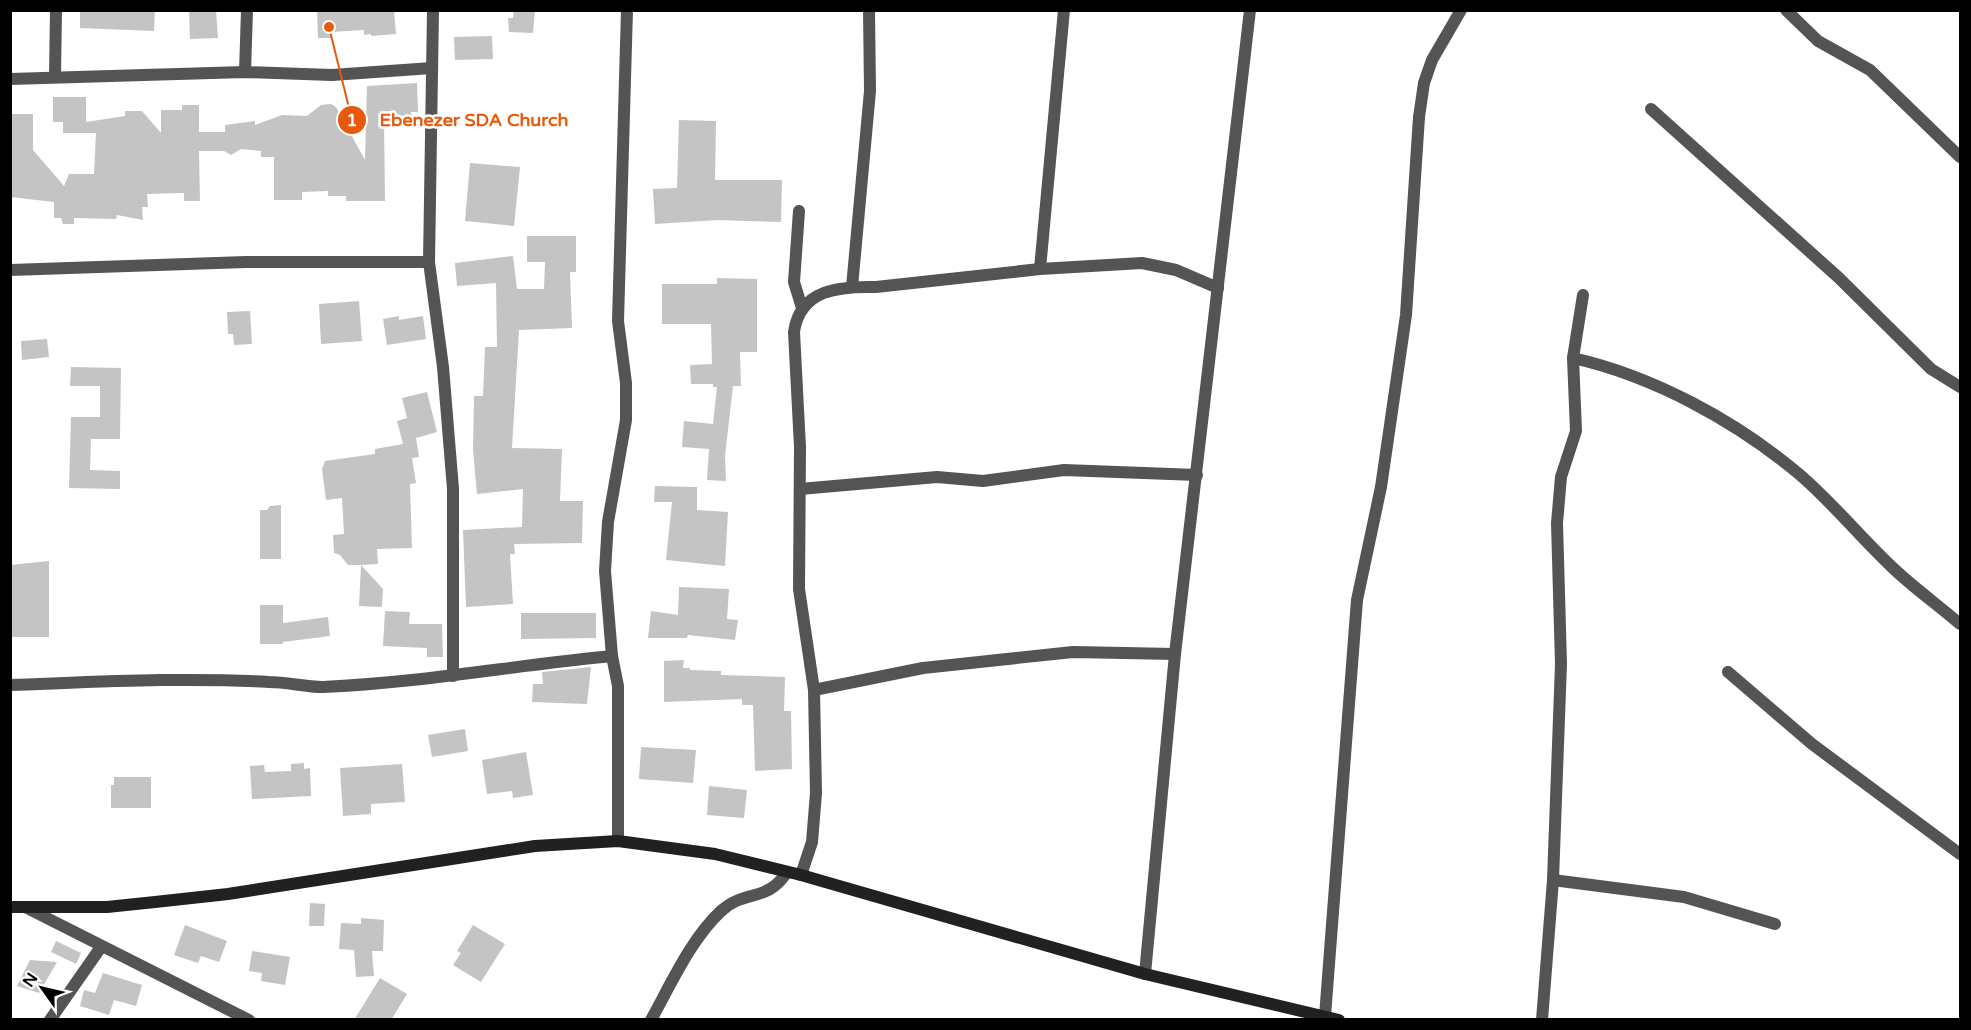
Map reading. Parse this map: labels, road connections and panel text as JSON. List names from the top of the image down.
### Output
{
  "places": ["Ebenezer SDA Church"],
  "north": "top left"
}
